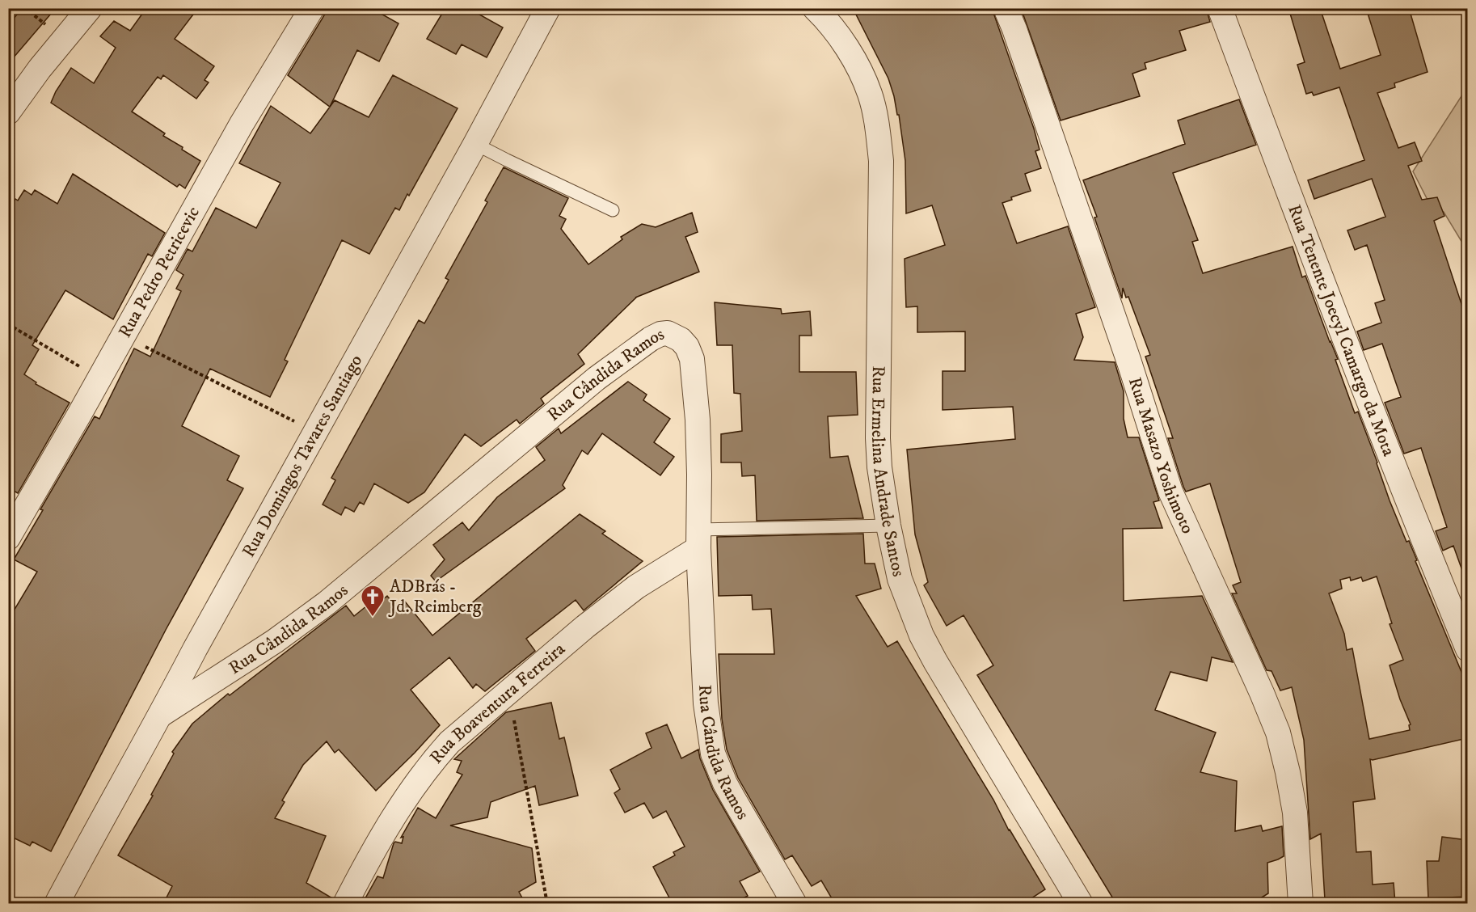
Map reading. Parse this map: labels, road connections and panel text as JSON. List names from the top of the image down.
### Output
{
  "streets": {
    "street": [
      "Rua Pedro Petricevic",
      "Rua Tenente Joecyl Camargo da Mota",
      "Rua Cândida Ramos",
      "Rua Masazo Yoshimoto",
      "Rua Domingos Tavares Santiago",
      "Rua Ermelina Andrade Santos",
      "Rua Boaventura Ferreira"
    ]
  },
  "crossings": [
    ["Rua Cândida Ramos", "Rua Domingos Tavares Santiago"],
    ["Rua Cândida Ramos", "Rua Boaventura Ferreira"]
  ],
  "places": {
    "church": ["ADBrás - Jd. Reimberg"]
  }
}
